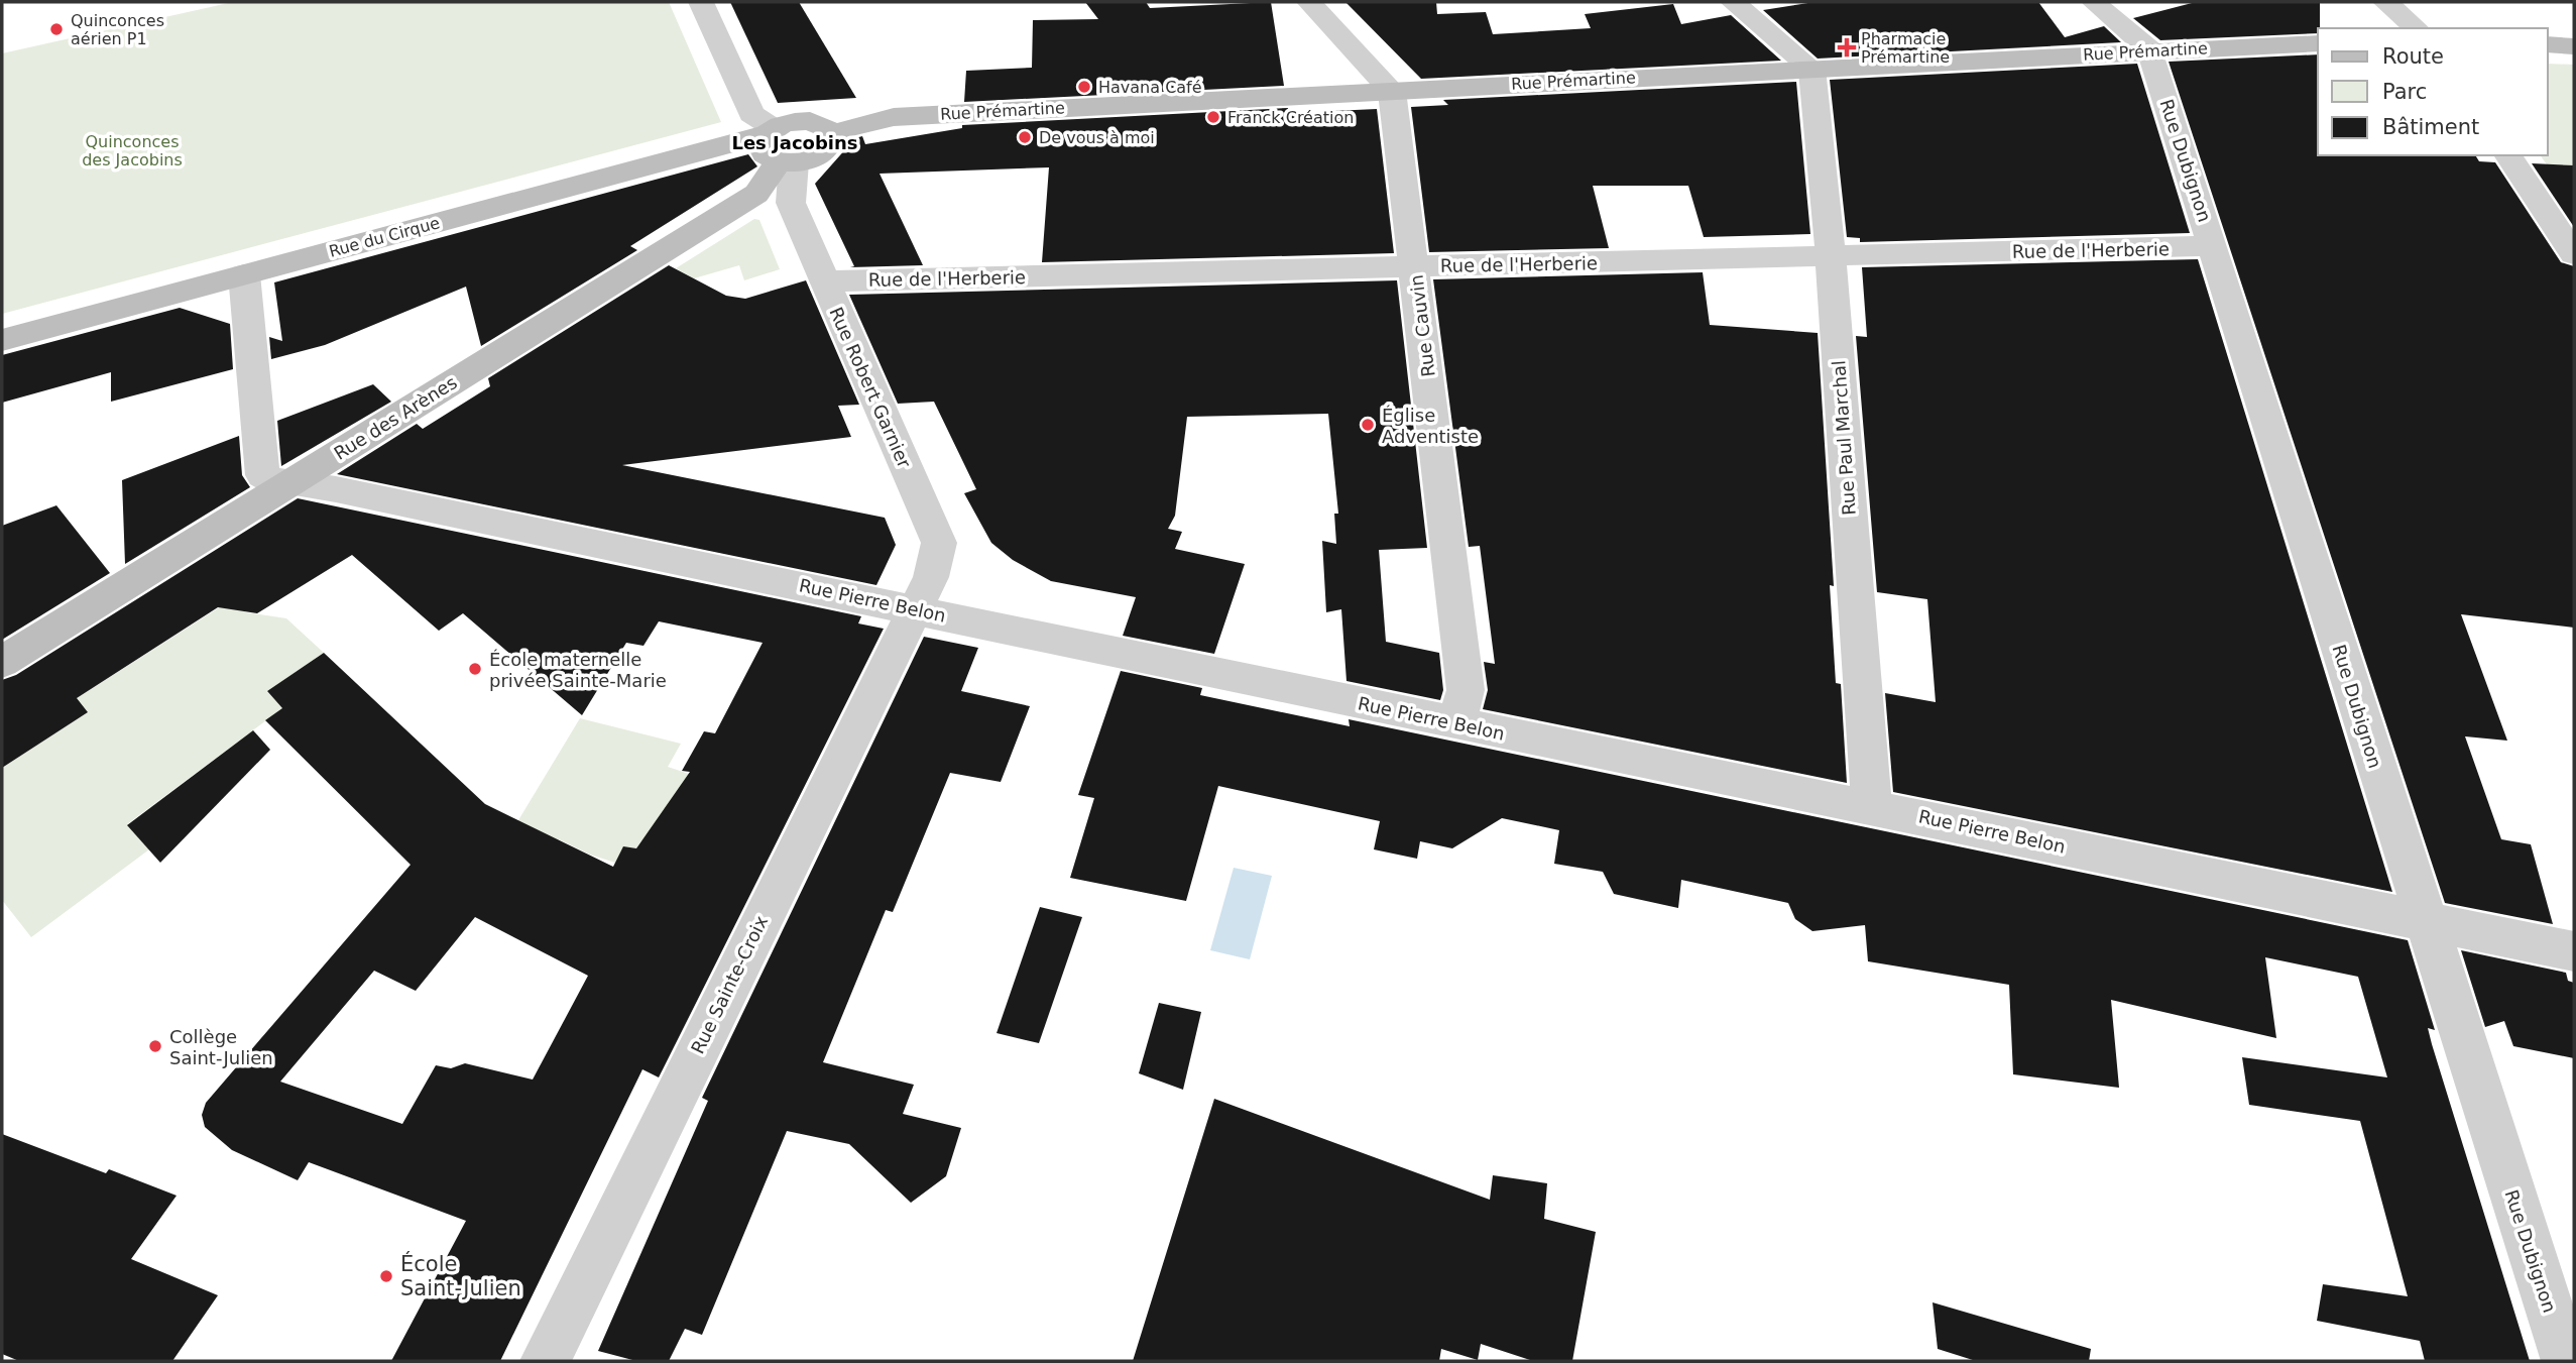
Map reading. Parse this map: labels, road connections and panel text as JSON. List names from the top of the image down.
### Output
{
  "streets": {
    "street": [
      "Rue Prémartine",
      "Rue Dubignon",
      "Rue du Cirque",
      "Rue de l'Herberie",
      "Rue Cauvin",
      "Rue Robert Garnier",
      "Rue des Arènes",
      "Rue Paul Marchal",
      "Rue Pierre Belon",
      "Rue Sainte-Croix"
    ]
  },
  "crossings": [
    ["Rue Prémartine", "Rue Dubignon"],
    ["Rue Prémartine", "Rue Cauvin"],
    ["Rue Prémartine", "Rue Paul Marchal"],
    ["Rue Dubignon", "Rue de l'Herberie"],
    ["Rue Dubignon", "Rue Pierre Belon"],
    ["Rue du Cirque", "Rue Robert Garnier"],
    ["Rue du Cirque", "Rue des Arènes"],
    ["Rue de l'Herberie", "Rue Cauvin"],
    ["Rue de l'Herberie", "Rue Robert Garnier"],
    ["Rue de l'Herberie", "Rue Paul Marchal"],
    ["Rue Cauvin", "Rue Pierre Belon"],
    ["Rue Robert Garnier", "Rue des Arènes"],
    ["Rue Robert Garnier", "Rue Pierre Belon"],
    ["Rue Robert Garnier", "Rue Sainte-Croix"],
    ["Rue des Arènes", "Rue Pierre Belon"],
    ["Rue Paul Marchal", "Rue Pierre Belon"],
    ["Rue Pierre Belon", "Rue Sainte-Croix"]
  ],
  "districts": ["Les Jacobins"],
  "parks": ["Quinconces des Jacobins"],
  "places": {
    "other": [
      "Quinconces aérien P1",
      "Havana Café",
      "Franck Création",
      "De vous à moi",
      "Église Adventiste",
      "École maternelle privée Sainte-Marie",
      "Collège Saint-Julien",
      "École Saint-Julien"
    ],
    "health": ["Pharmacie Prémartine"]
  },
  "legend": ["Route", "Parc", "Bâtiment"]
}
